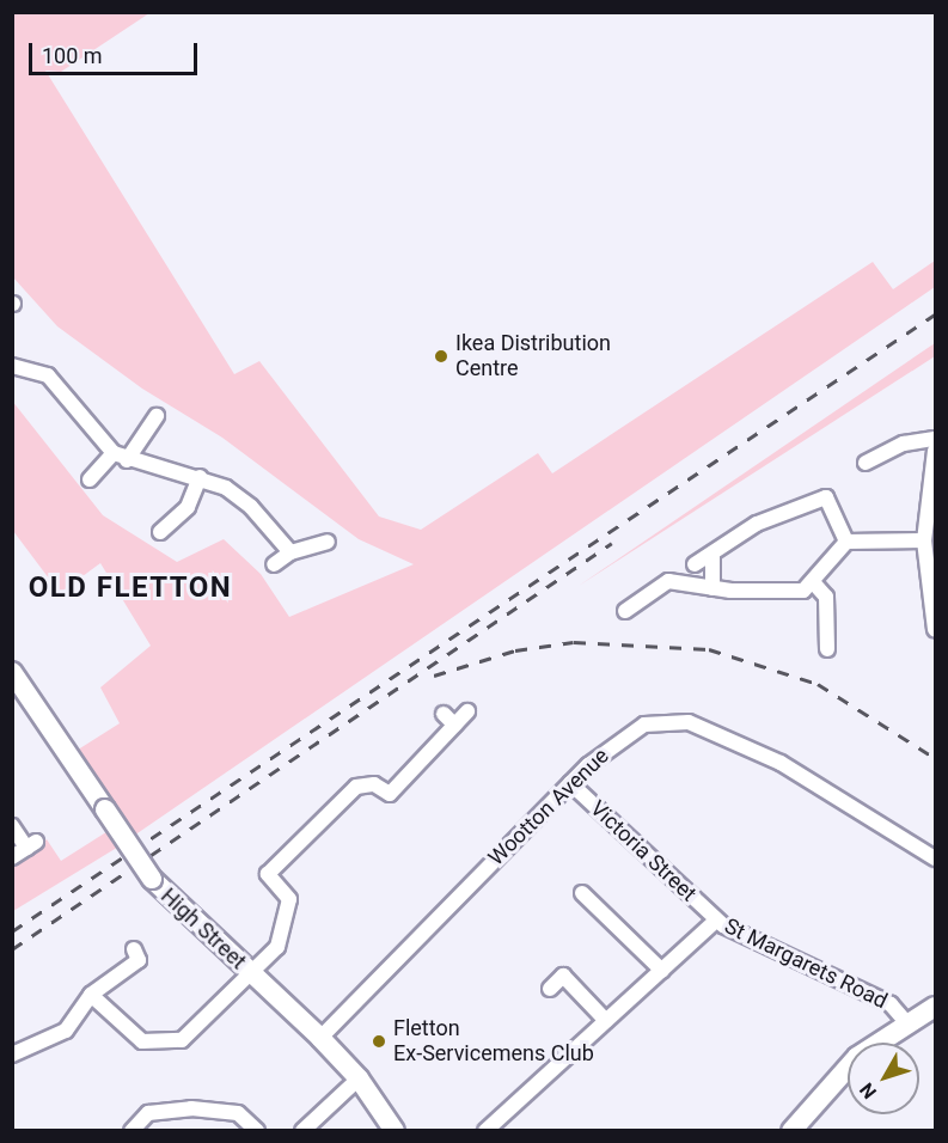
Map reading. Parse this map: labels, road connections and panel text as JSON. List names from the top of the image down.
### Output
{
  "streets": {
    "main road": ["High Street"],
    "street": ["Wootton Avenue", "Victoria Street", "St Margarets Road"]
  },
  "crossings": [
    ["Wootton Avenue", "Victoria Street"],
    ["Wootton Avenue", "High Street"],
    ["Victoria Street", "St Margarets Road"]
  ],
  "districts": ["OLD FLETTON"],
  "places": ["Ikea Distribution Centre", "Fletton Ex-Servicemens Club"],
  "scale_bar": "100 m",
  "north": "bottom left"
}
